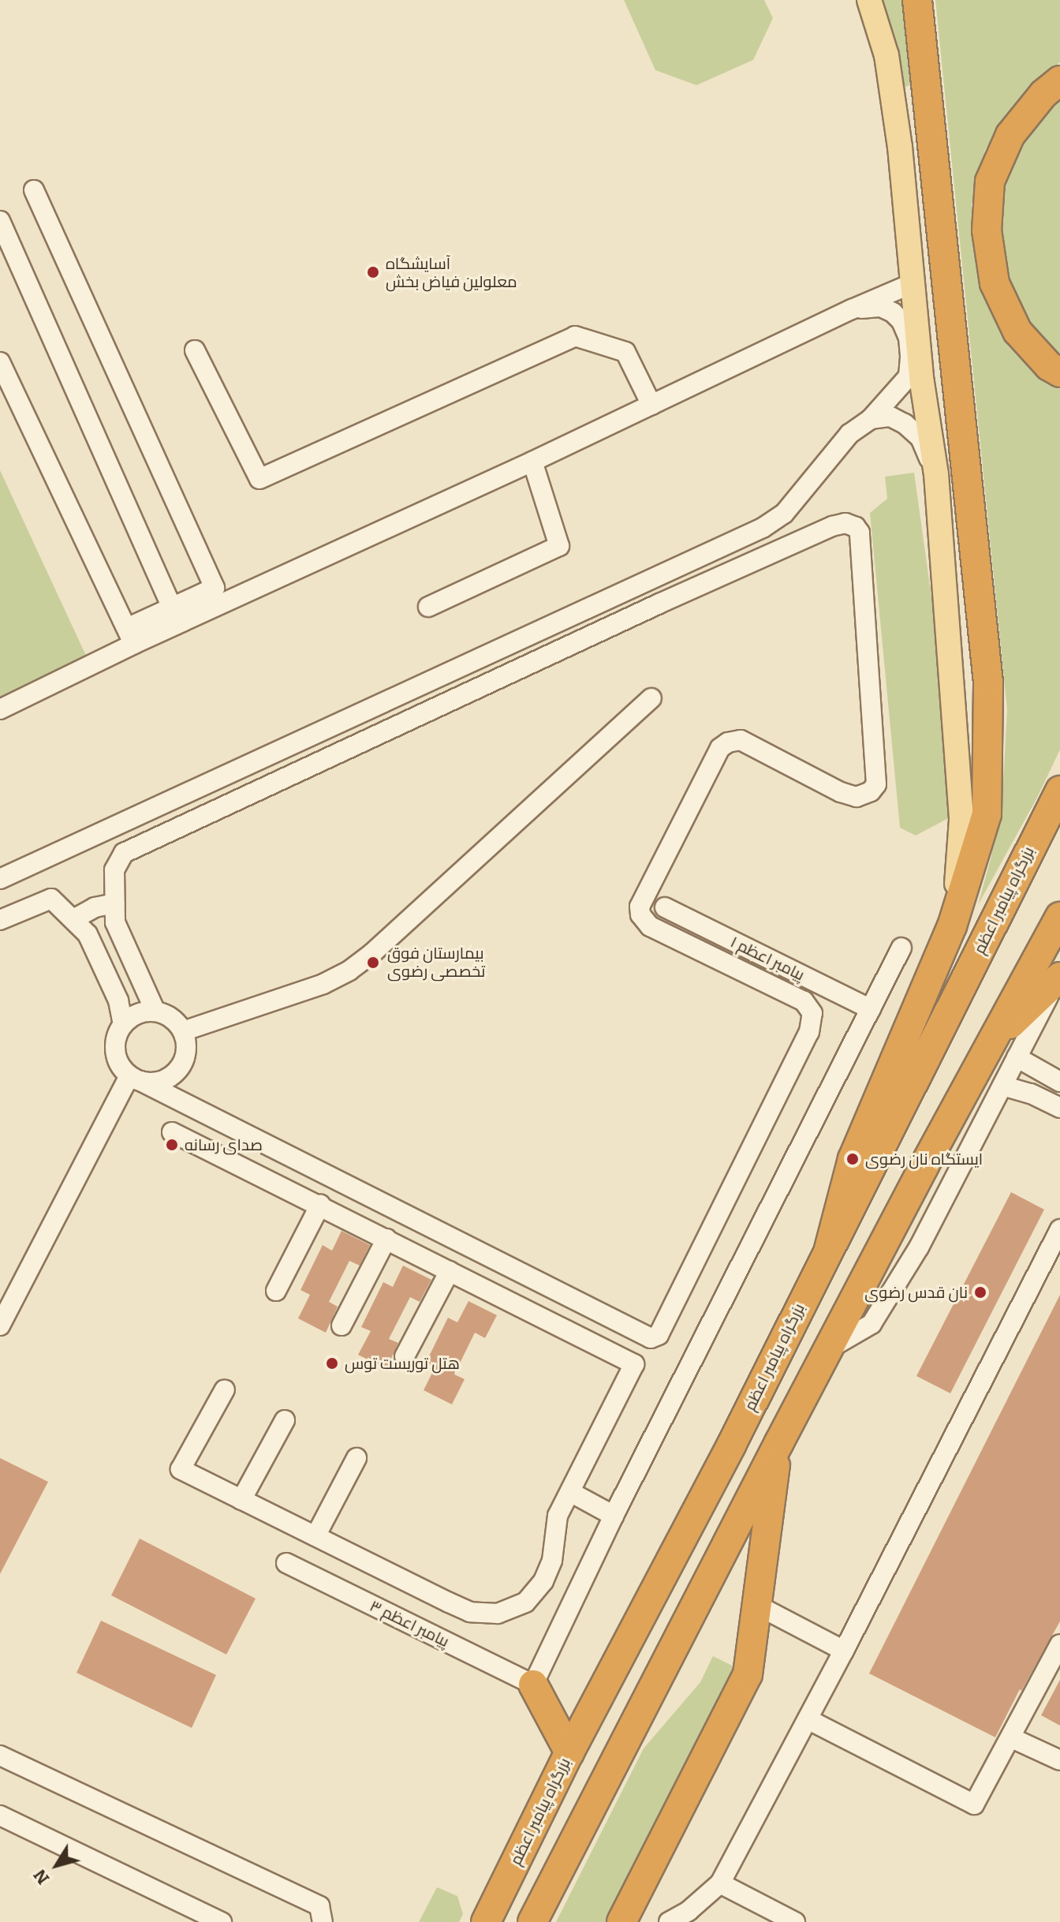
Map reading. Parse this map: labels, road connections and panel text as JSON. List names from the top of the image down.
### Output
{
  "streets": {
    "highway": ["بزرگراه پیامبر اعظم"],
    "street": ["پیامبر اعظم ۱", "پیامبر اعظم ۳"]
  },
  "places": [
    "آسایشگاه معلولین فیاض بخش",
    "بیمارستان فوق تخصصی رضوی",
    "صدای رسانه",
    "ایستگاه نان رضوی",
    "نان قدس رضوی",
    "هتل توریست توس"
  ],
  "north": "bottom left"
}
